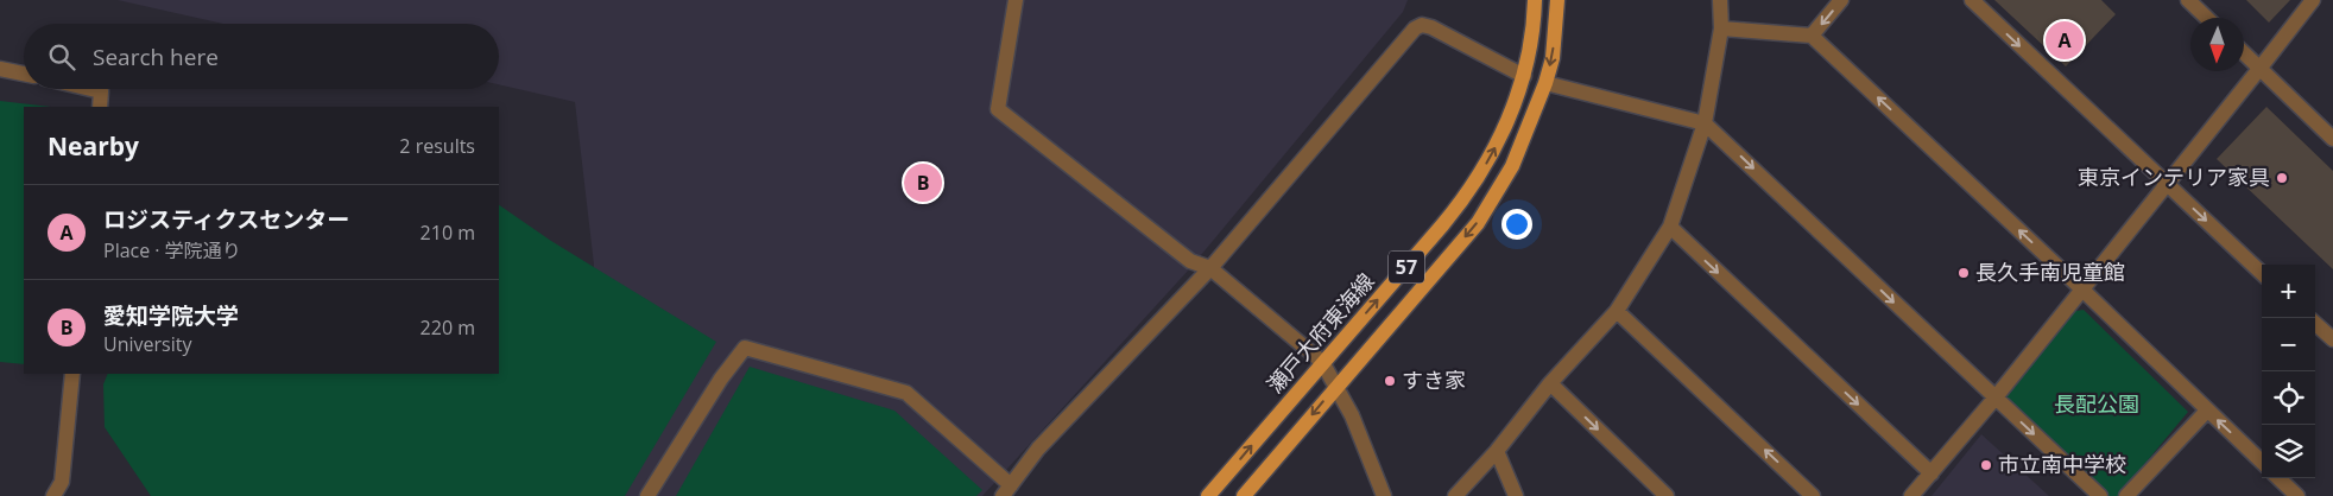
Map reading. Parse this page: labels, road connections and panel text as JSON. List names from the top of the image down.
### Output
{
  "streets": {
    "main road": ["57", "瀬戸大府東海線"]
  },
  "parks": ["長配公園"],
  "places": [
    "東京インテリア家具",
    "長久手南児童館",
    "すき家",
    "市立南中学校"
  ],
  "north": "bottom",
  "page": {
    "pins": ["A", "B"],
    "search": "Search here",
    "heading": ["Nearby", "2 results"],
    "list": [
      {
        "mark": "A",
        "name": "ロジスティクスセンター",
        "note": "Place · 学院通り",
        "value": "210 m"
      },
      {
        "mark": "B",
        "name": "愛知学院大学",
        "note": "University",
        "value": "220 m"
      }
    ],
    "map_buttons": ["+", "−"]
  }
}
